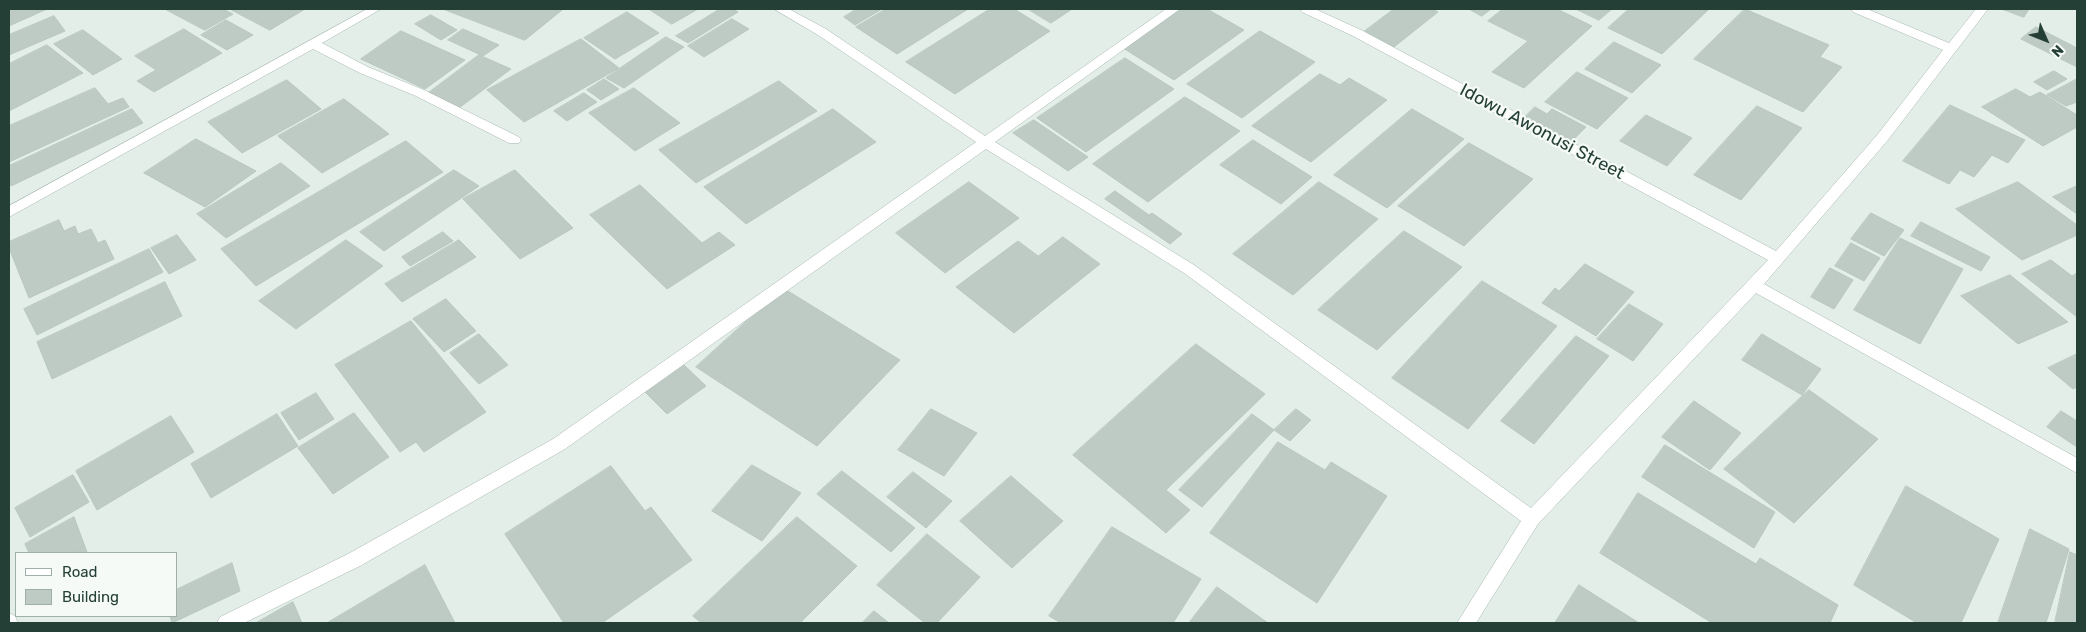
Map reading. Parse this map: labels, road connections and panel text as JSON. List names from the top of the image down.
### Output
{
  "streets": {
    "street": ["Idowu Awonusi Street"]
  },
  "legend": ["Road", "Building"],
  "north": "bottom right"
}
